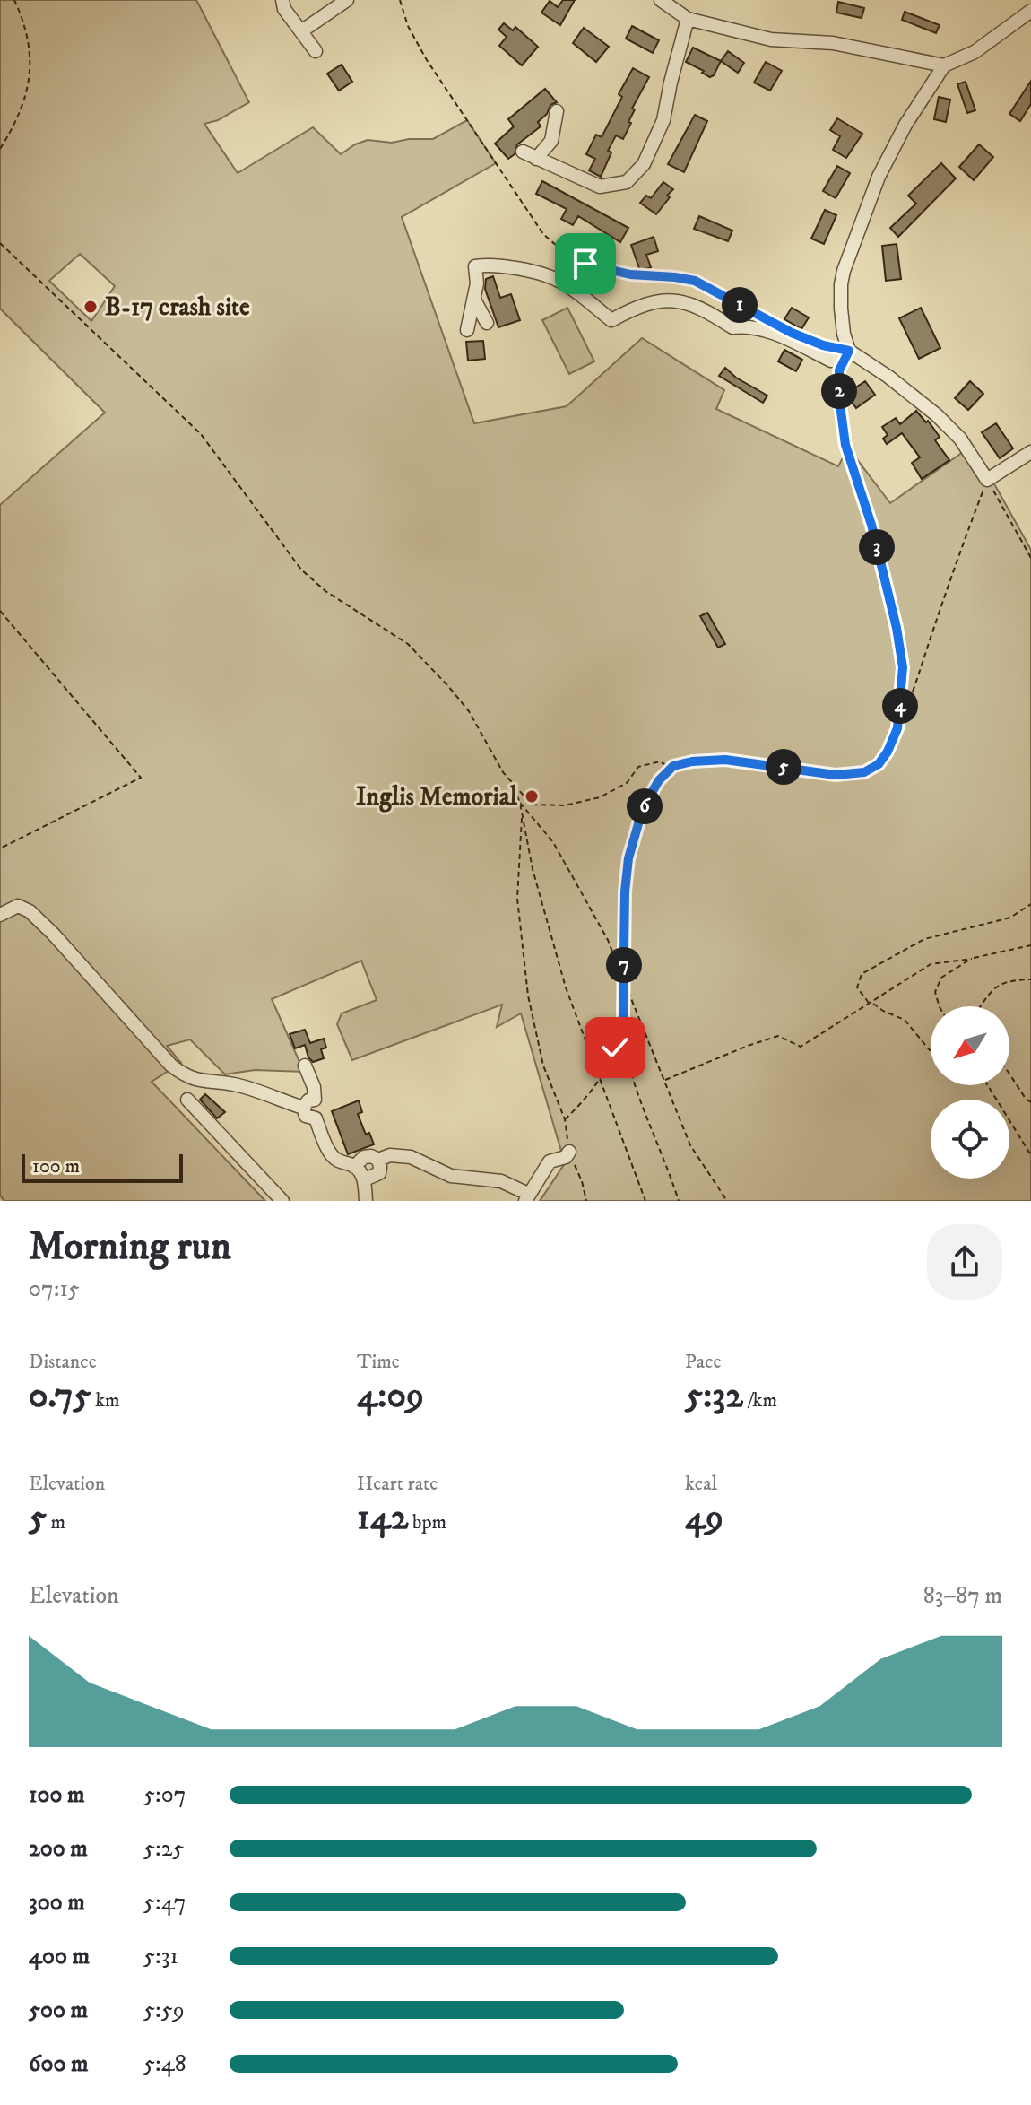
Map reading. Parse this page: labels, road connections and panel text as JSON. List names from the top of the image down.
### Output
{
  "places": ["B-17 crash site", "Inglis Memorial"],
  "scale_bar": "100 m",
  "north": "bottom left",
  "page": {
    "pins": [
      "1",
      "2",
      "3",
      "4",
      "5",
      "6",
      "7"
    ],
    "scale": "100 m",
    "heading": ["Morning run", "07:15"],
    "stats": [
      ["Distance", "0.75 km"],
      ["Time", "4:09"],
      ["Pace", "5:32 /km"],
      ["Elevation", "5 m"],
      ["Heart rate", "142 bpm"],
      ["kcal", "49"]
    ],
    "chart": ["Elevation", "83–87 m"],
    "list": [
      {
        "name": "100 m",
        "note": "5:07"
      },
      {
        "name": "200 m",
        "note": "5:25"
      },
      {
        "name": "300 m",
        "note": "5:47"
      },
      {
        "name": "400 m",
        "note": "5:31"
      },
      {
        "name": "500 m",
        "note": "5:59"
      },
      {
        "name": "600 m",
        "note": "5:48"
      }
    ]
  }
}
